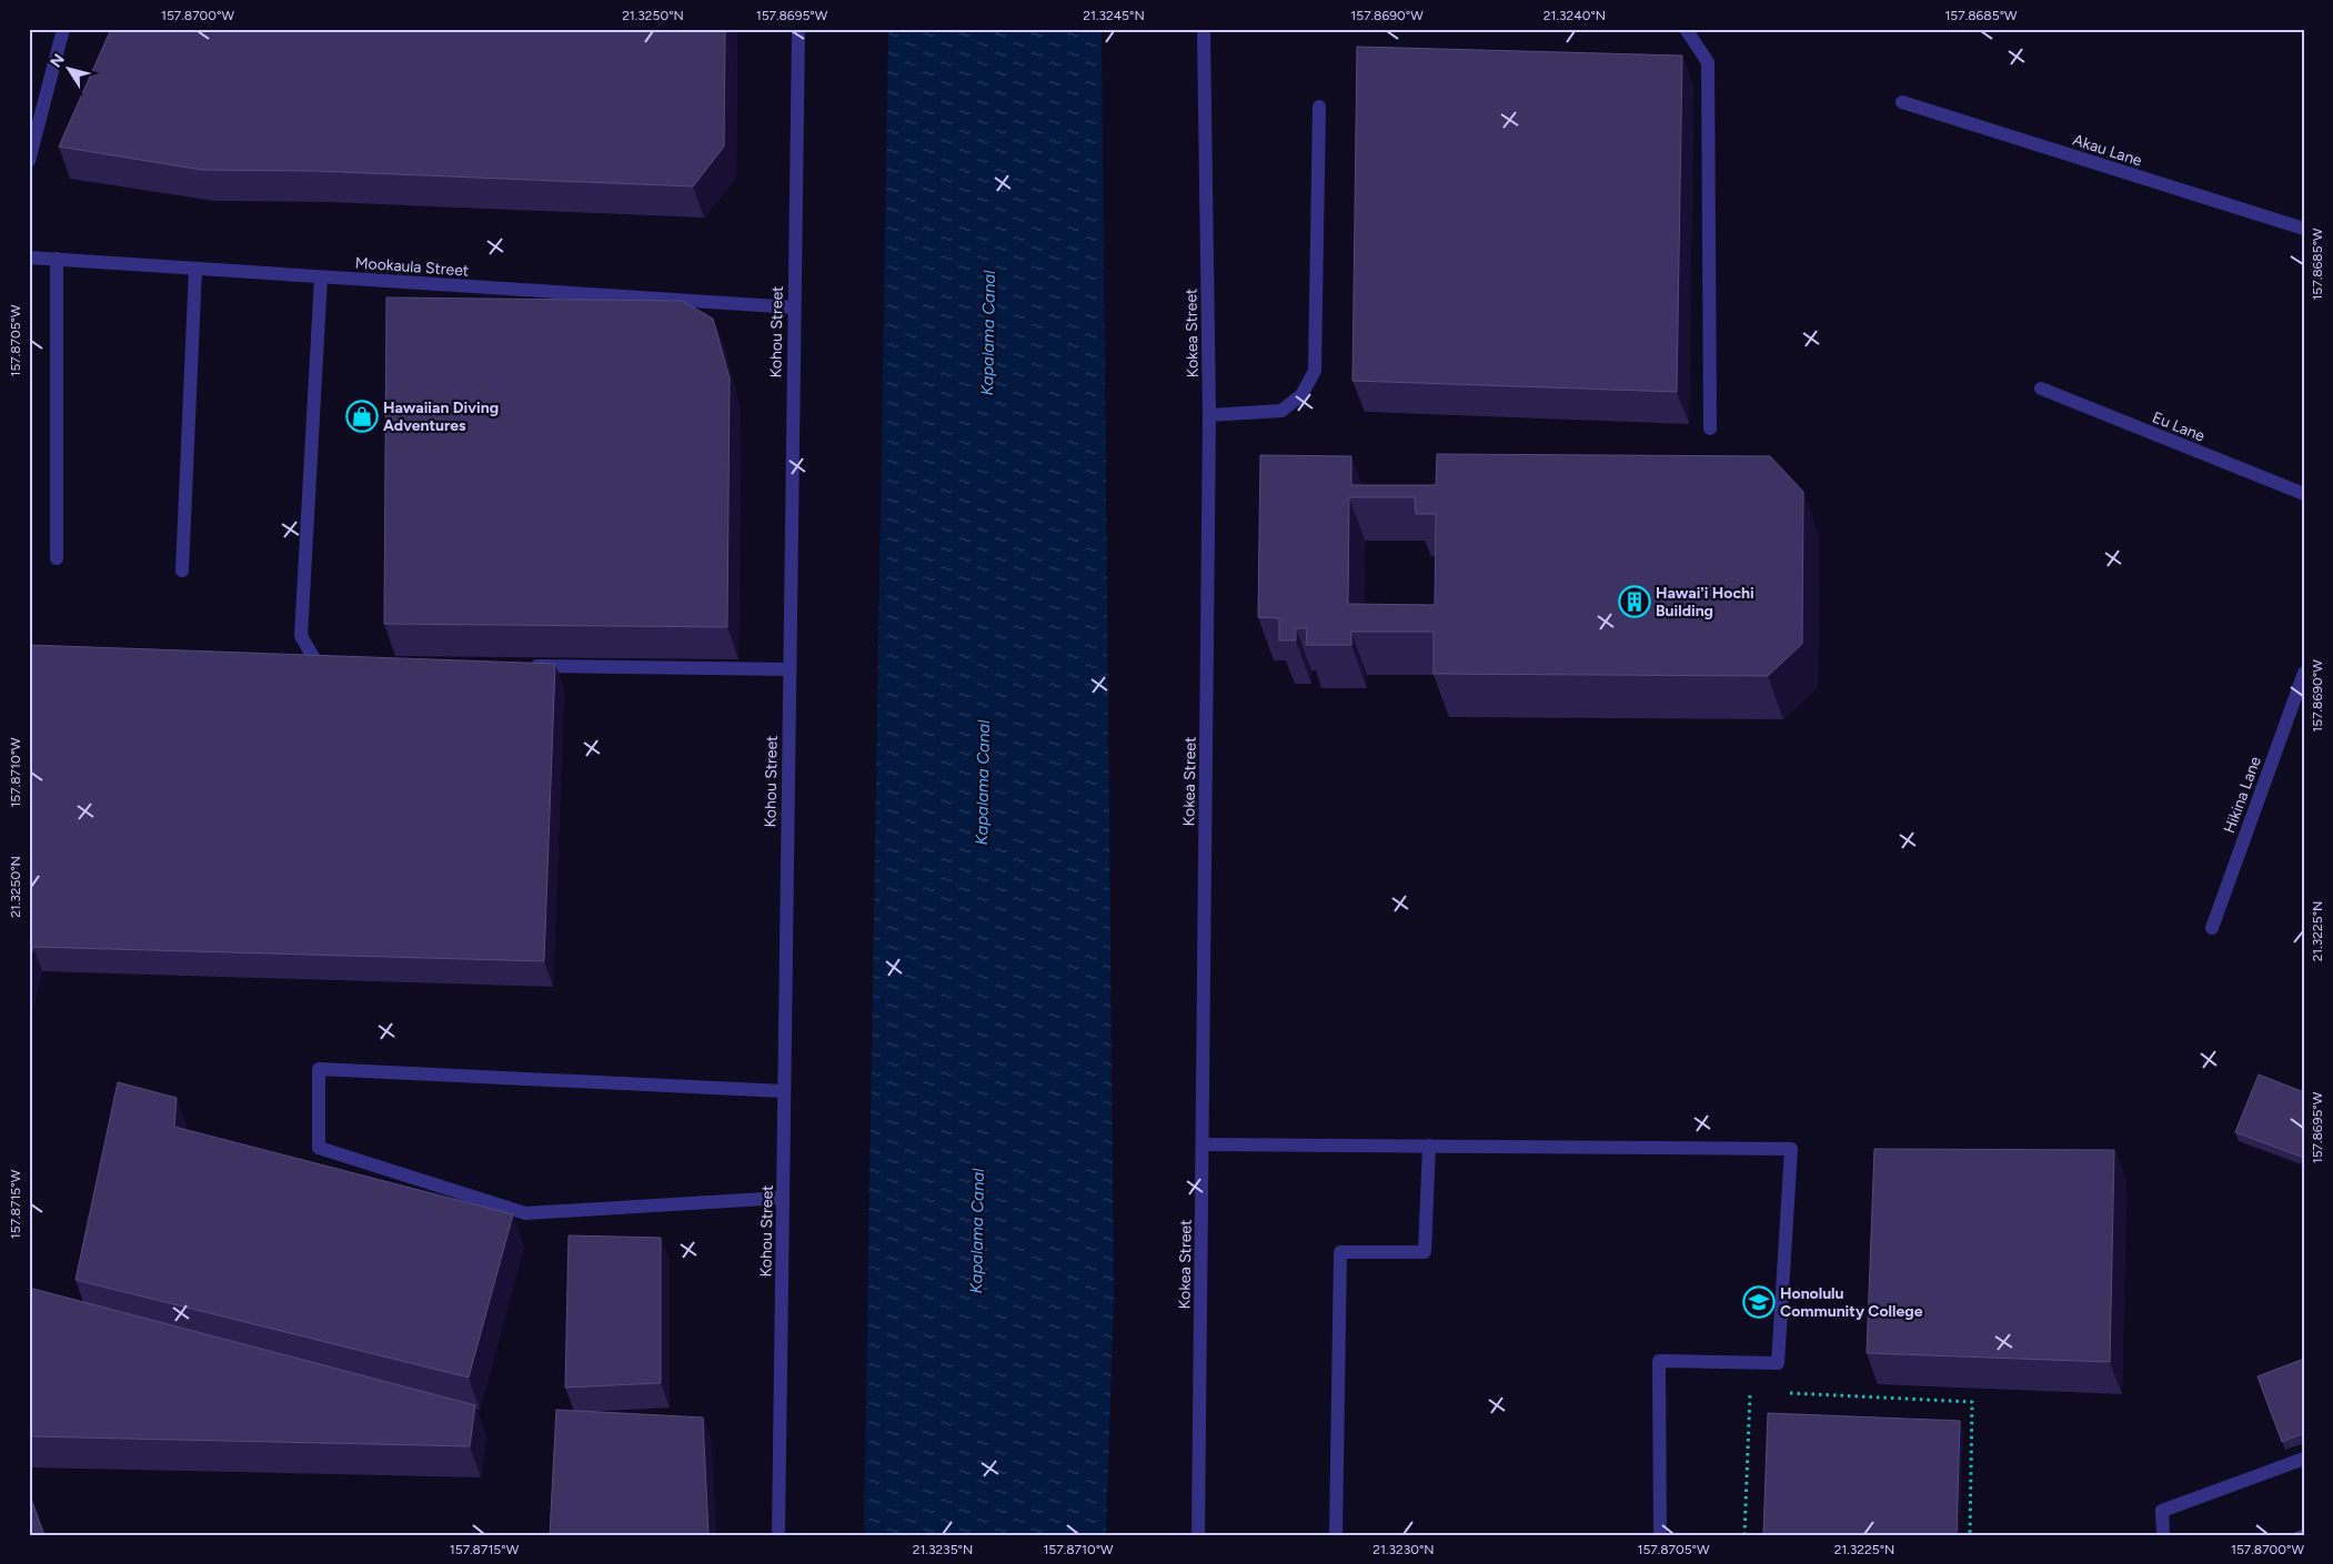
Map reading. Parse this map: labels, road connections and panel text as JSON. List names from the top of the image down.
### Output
{
  "streets": {
    "street": [
      "Akau Lane",
      "Mookaula Street",
      "Kohou Street",
      "Kokea Street",
      "Eu Lane",
      "Hikina Lane"
    ]
  },
  "crossings": [
    ["Mookaula Street", "Kohou Street"]
  ],
  "water": ["Kapalama Canal"],
  "places": {
    "shop": ["Hawaiian Diving Adventures"],
    "building": ["Hawai'i Hochi Building"],
    "school or university": ["Honolulu Community College"]
  },
  "north": "top left",
  "coordinates": [
    "157.8700°W",
    "21.3250°N",
    "157.8695°W",
    "21.3245°N",
    "157.8690°W",
    "21.3240°N",
    "157.8685°W",
    "157.8705°W",
    "157.8710°W",
    "21.3225°N",
    "157.8715°W",
    "21.3235°N",
    "21.3230°N"
  ]
}
